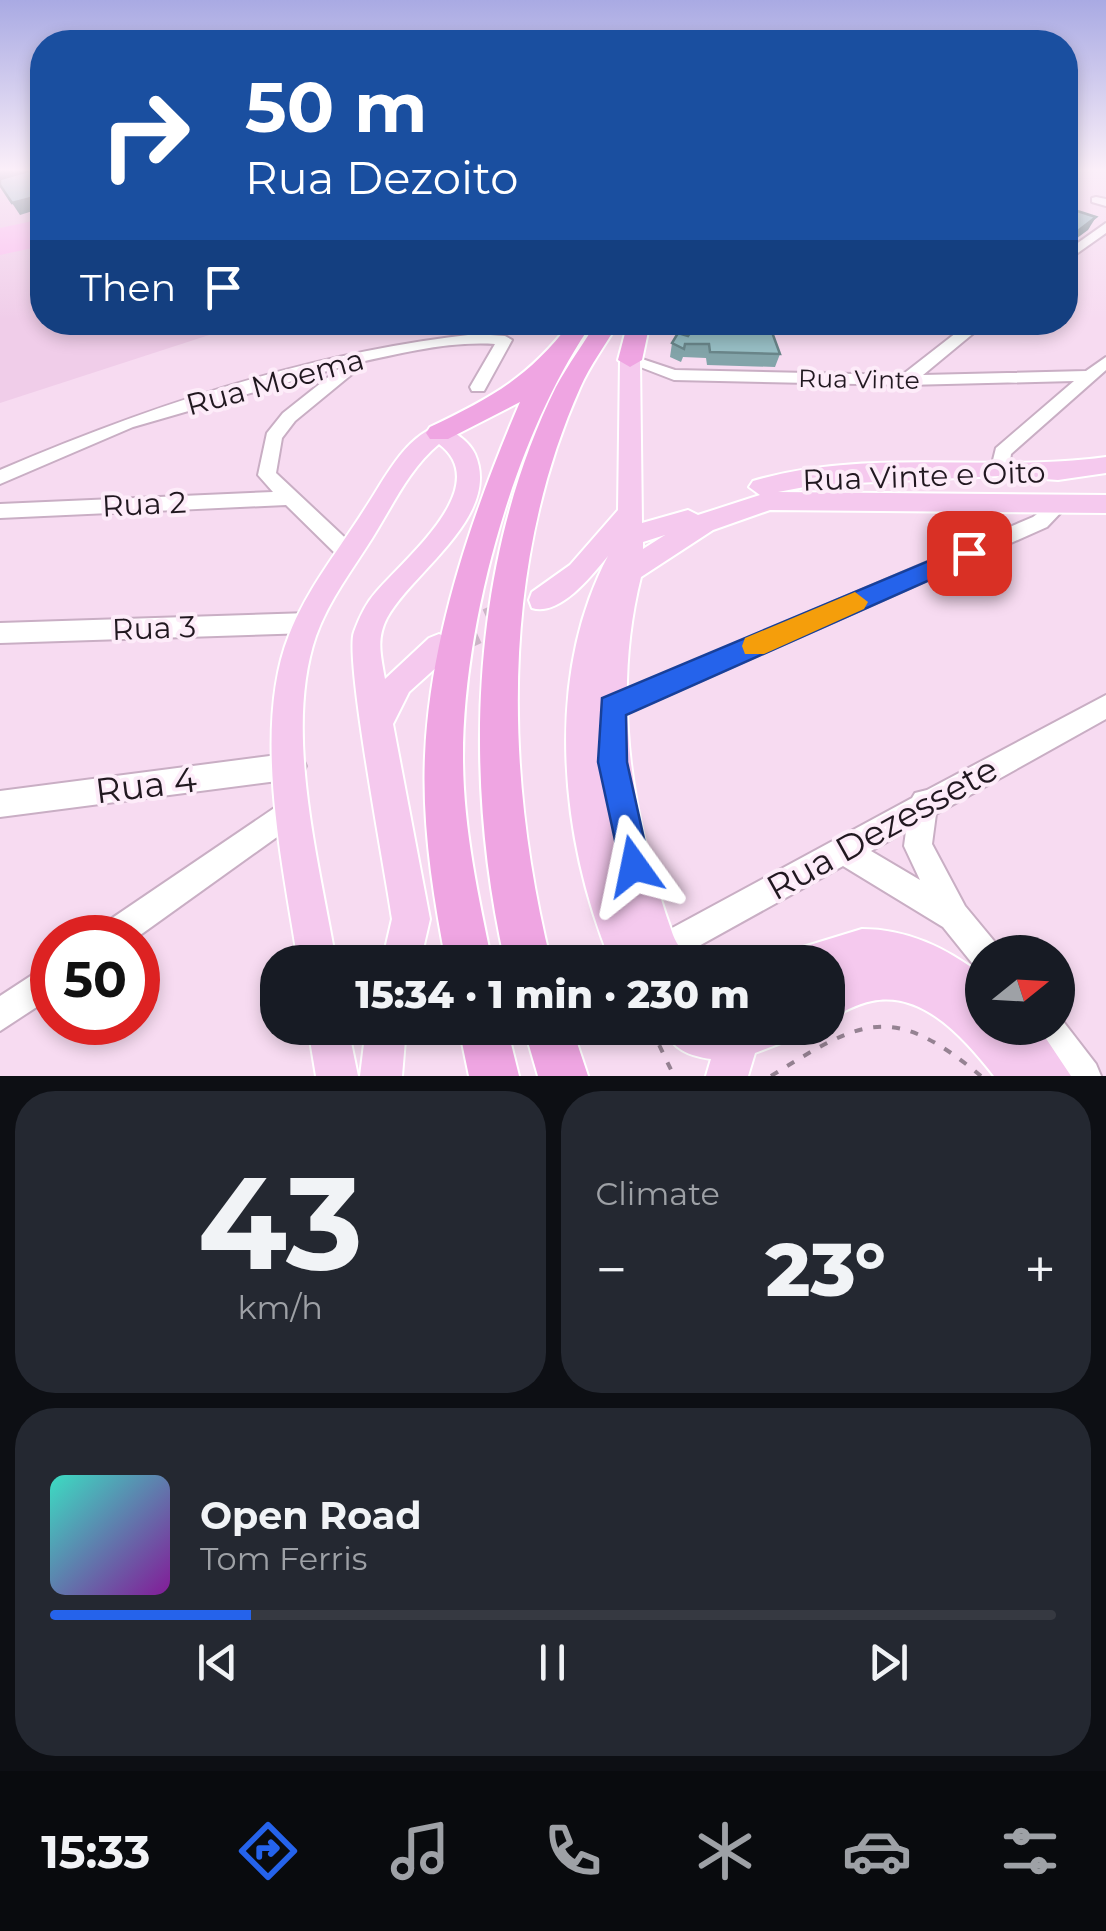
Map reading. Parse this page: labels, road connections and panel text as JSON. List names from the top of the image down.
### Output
{
  "streets": {
    "main road": ["Rua Vinte e Oito"],
    "street": [
      "Rua Vinte",
      "Rua Moema",
      "Rua 2",
      "Rua 3",
      "Rua 4",
      "Rua Dezessete"
    ]
  },
  "north": "right",
  "page": {
    "turn": ["50 m", "Rua Dezoito"],
    "then": "Then",
    "limit": "50",
    "trip": "15:34 · 1 min · 230 m",
    "tile": [
      ["43", "km/h"],
      "Climate"
    ],
    "heat": ["−", "23°", "+"],
    "song": ["Open Road", "Tom Ferris"],
    "tabs": "15:33"
  }
}
